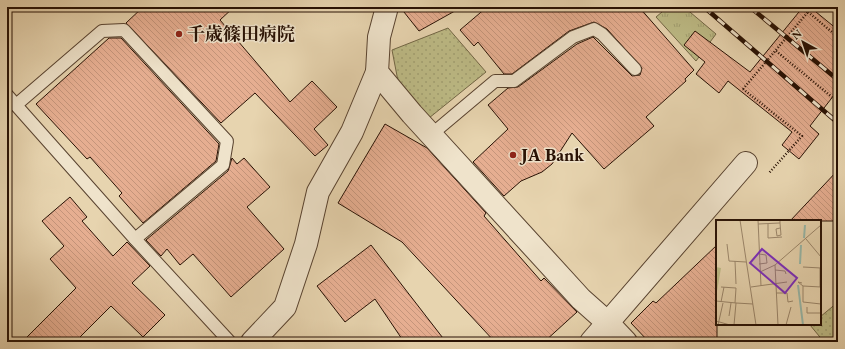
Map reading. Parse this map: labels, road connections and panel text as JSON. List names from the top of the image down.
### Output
{
  "places": ["千歳篠田病院", "JA Bank"],
  "north": "top left"
}
